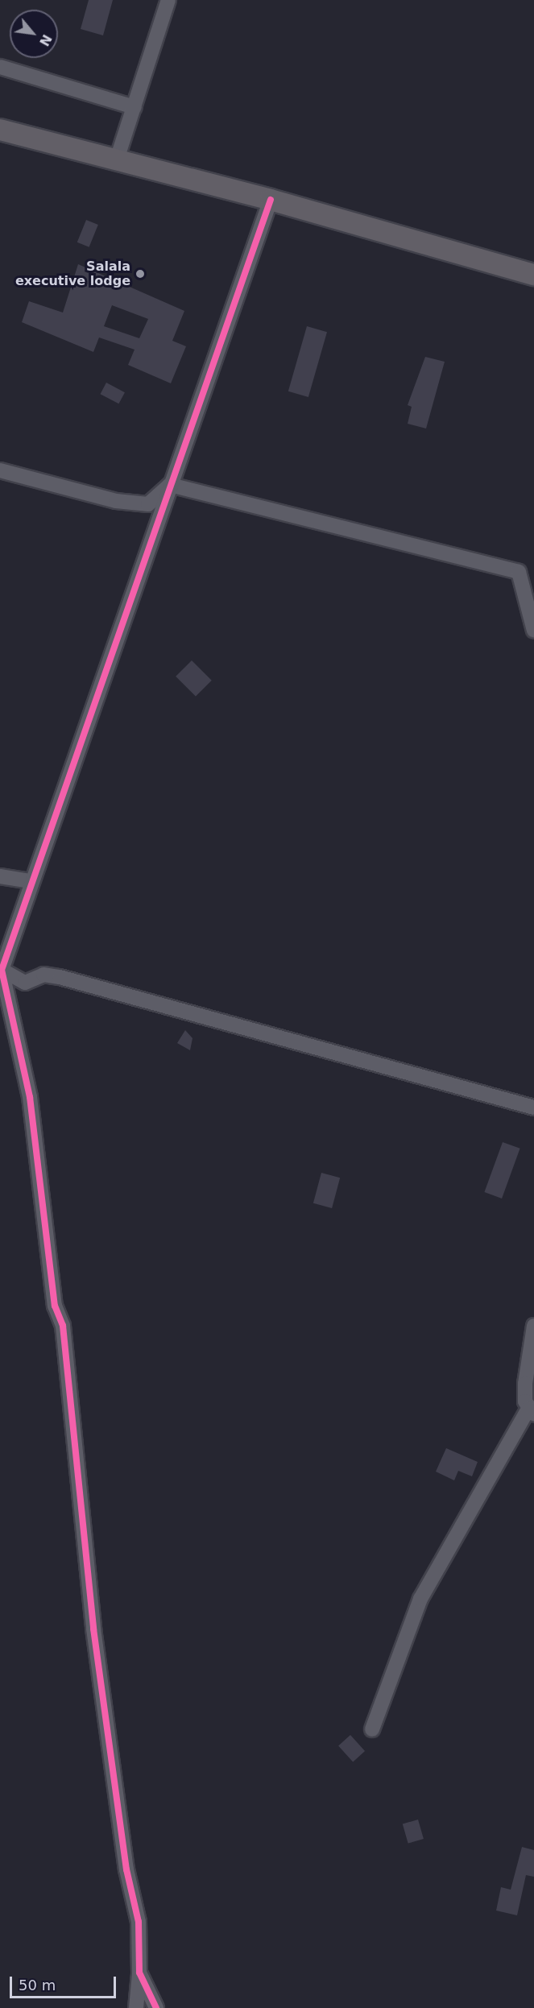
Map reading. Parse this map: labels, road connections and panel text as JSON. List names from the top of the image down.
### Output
{
  "places": ["Salala executive lodge"],
  "scale_bar": "50 m",
  "north": "bottom right"
}
